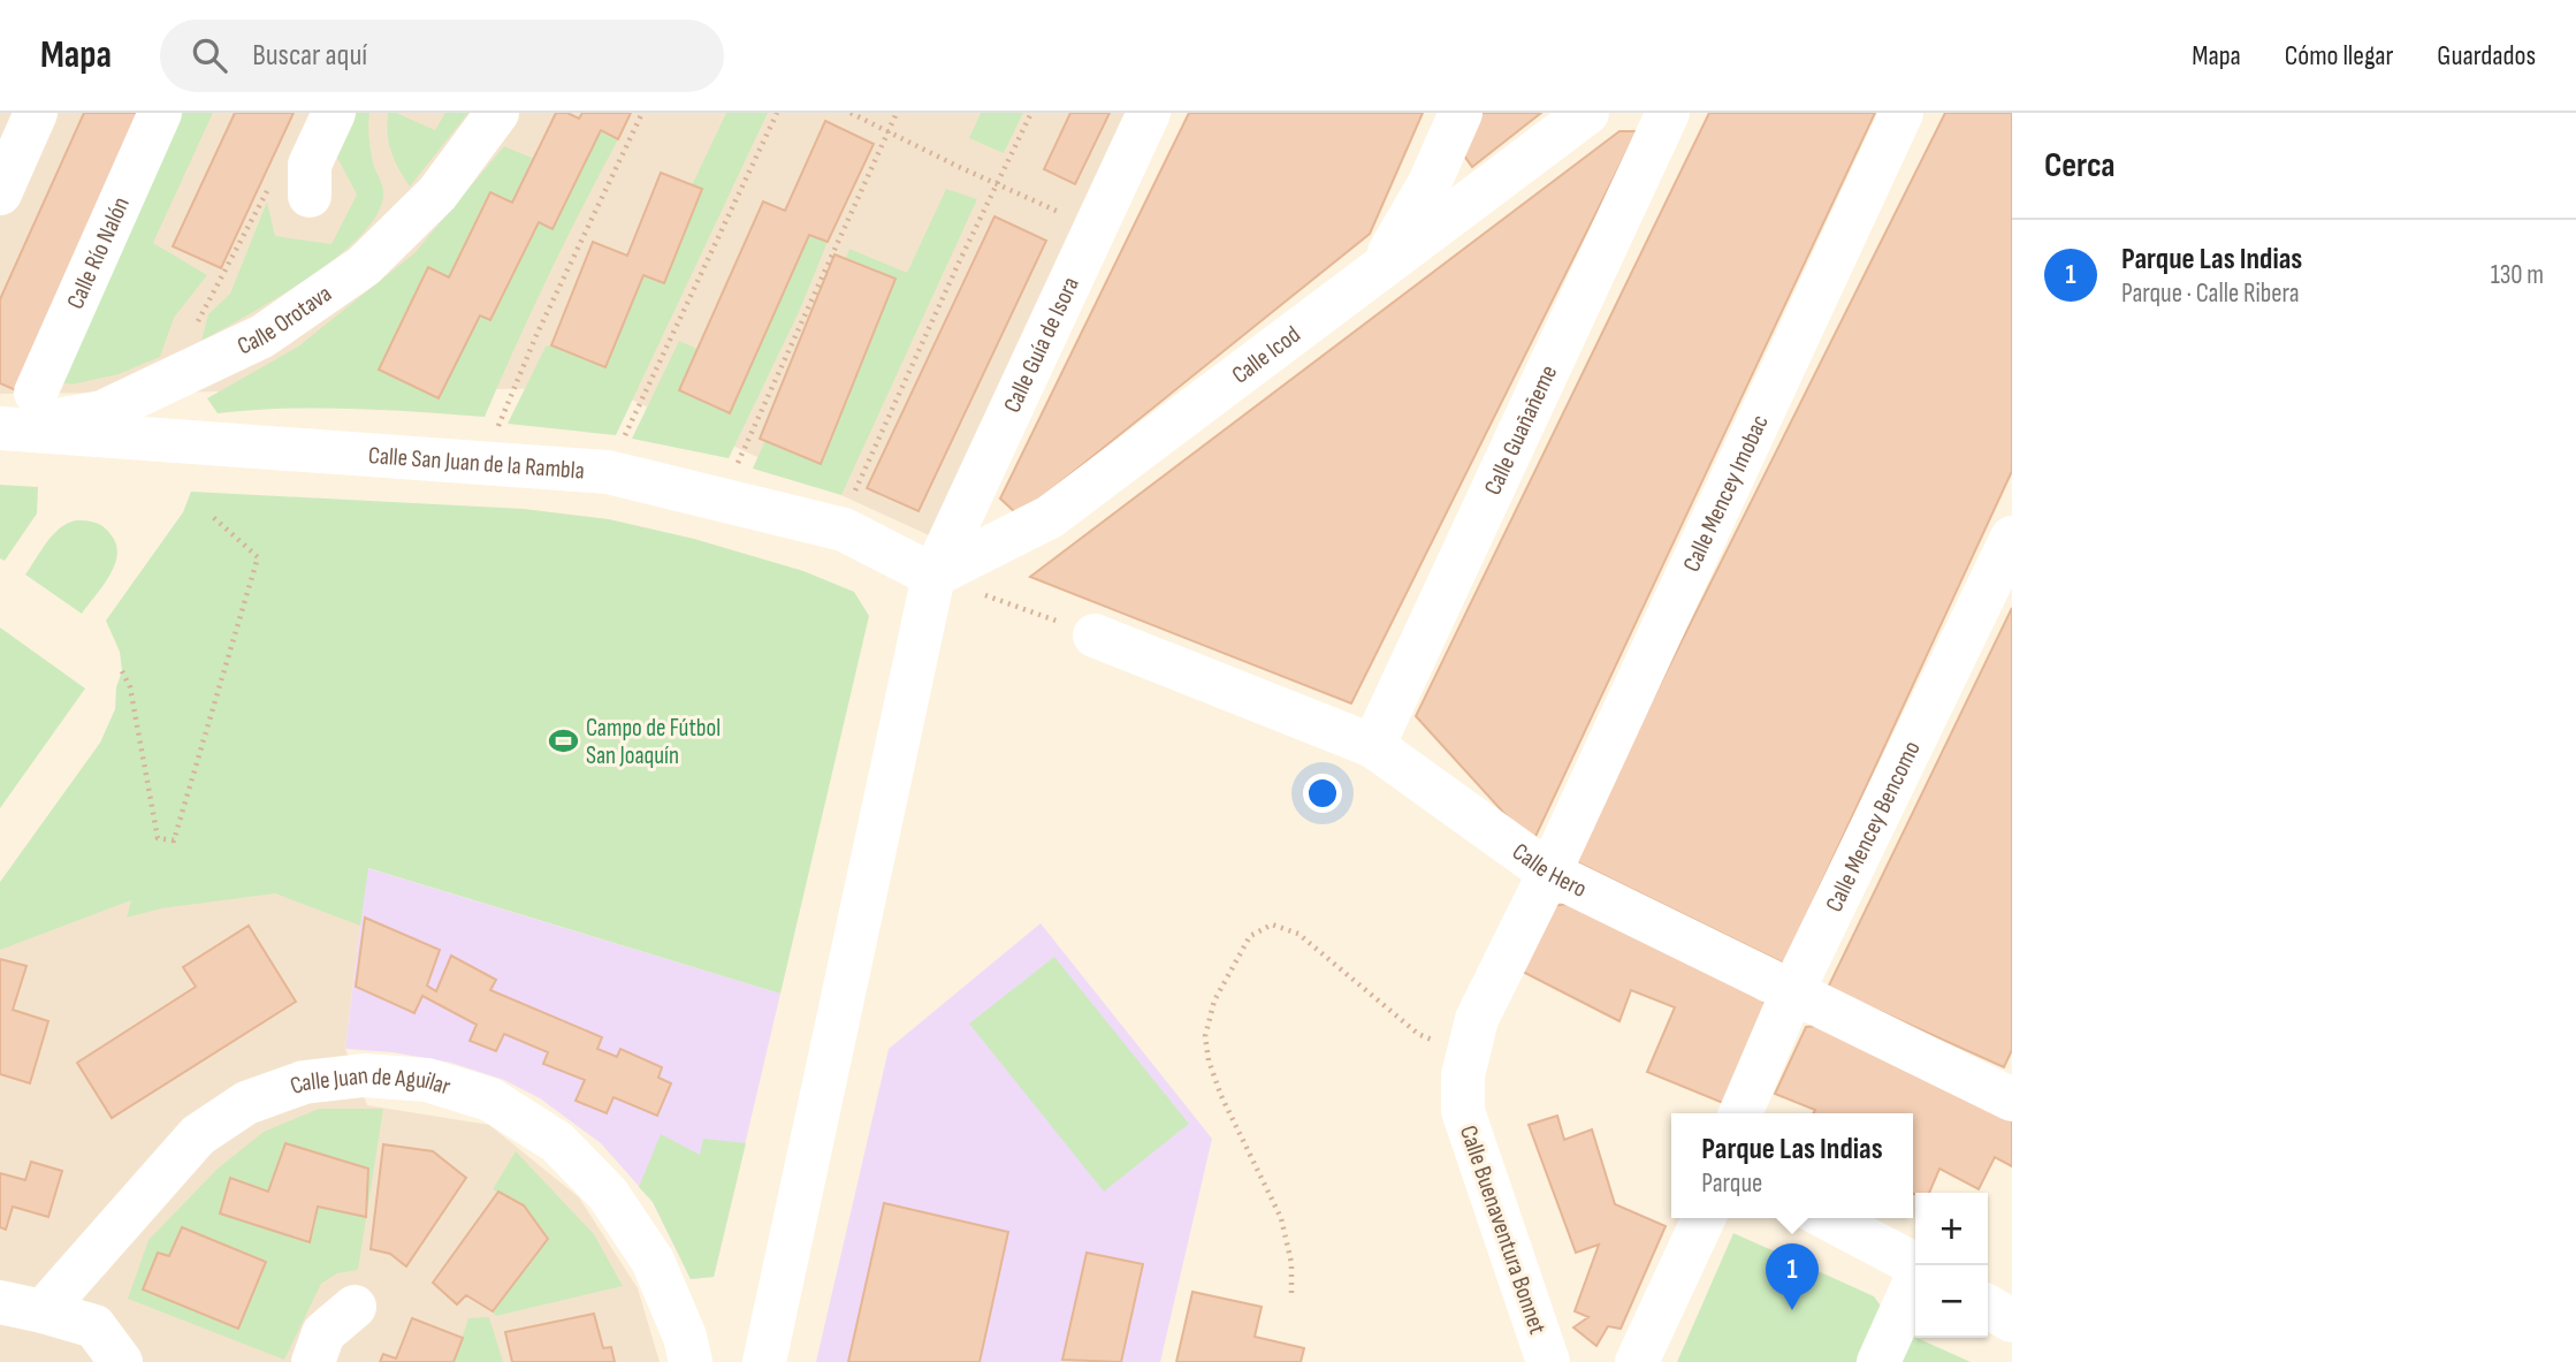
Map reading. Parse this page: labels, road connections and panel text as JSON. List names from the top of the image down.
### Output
{
  "streets": {
    "street": [
      "Calle Río Nalón",
      "Calle Orotava",
      "Calle Guía de Isora",
      "Calle Icod",
      "Calle Guañañeme",
      "Calle San Juan de la Rambla",
      "Calle Mencey Imobac",
      "Calle Mencey Bencomo",
      "Calle Hero",
      "Calle Juan de Aguilar",
      "Calle Buenaventura Bonnet"
    ]
  },
  "crossings": [
    ["Calle Orotava", "Calle San Juan de la Rambla"],
    ["Calle Guía de Isora", "Calle Icod"],
    ["Calle Guía de Isora", "Calle San Juan de la Rambla"],
    ["Calle Icod", "Calle San Juan de la Rambla"],
    ["Calle Guañañeme", "Calle Hero"],
    ["Calle Mencey Imobac", "Calle Hero"],
    ["Calle Mencey Imobac", "Calle Buenaventura Bonnet"],
    ["Calle Mencey Bencomo", "Calle Hero"],
    ["Calle Hero", "Calle Buenaventura Bonnet"]
  ],
  "places": {
    "sports": ["Campo de Fútbol San Joaquín"]
  },
  "page": {
    "header": "Mapa",
    "search": "Buscar aquí",
    "nav": ["Mapa", "Cómo llegar", "Guardados"],
    "heading": "Cerca",
    "list": [
      {
        "mark": "1",
        "name": "Parque Las Indias",
        "note": "Parque · Calle Ribera",
        "value": "130 m"
      }
    ],
    "popup": ["Parque Las Indias", "Parque"],
    "map_buttons": ["+", "−"],
    "pins": "1"
  }
}
